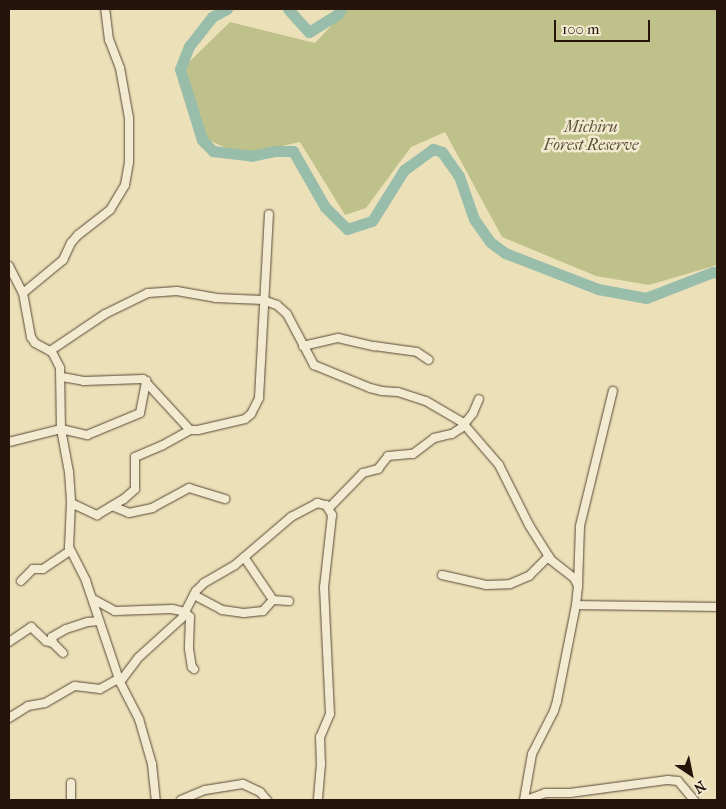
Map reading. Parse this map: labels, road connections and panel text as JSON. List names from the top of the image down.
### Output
{
  "parks": ["Michiru Forest Reserve"],
  "scale_bar": "100 m",
  "north": "bottom right"
}
